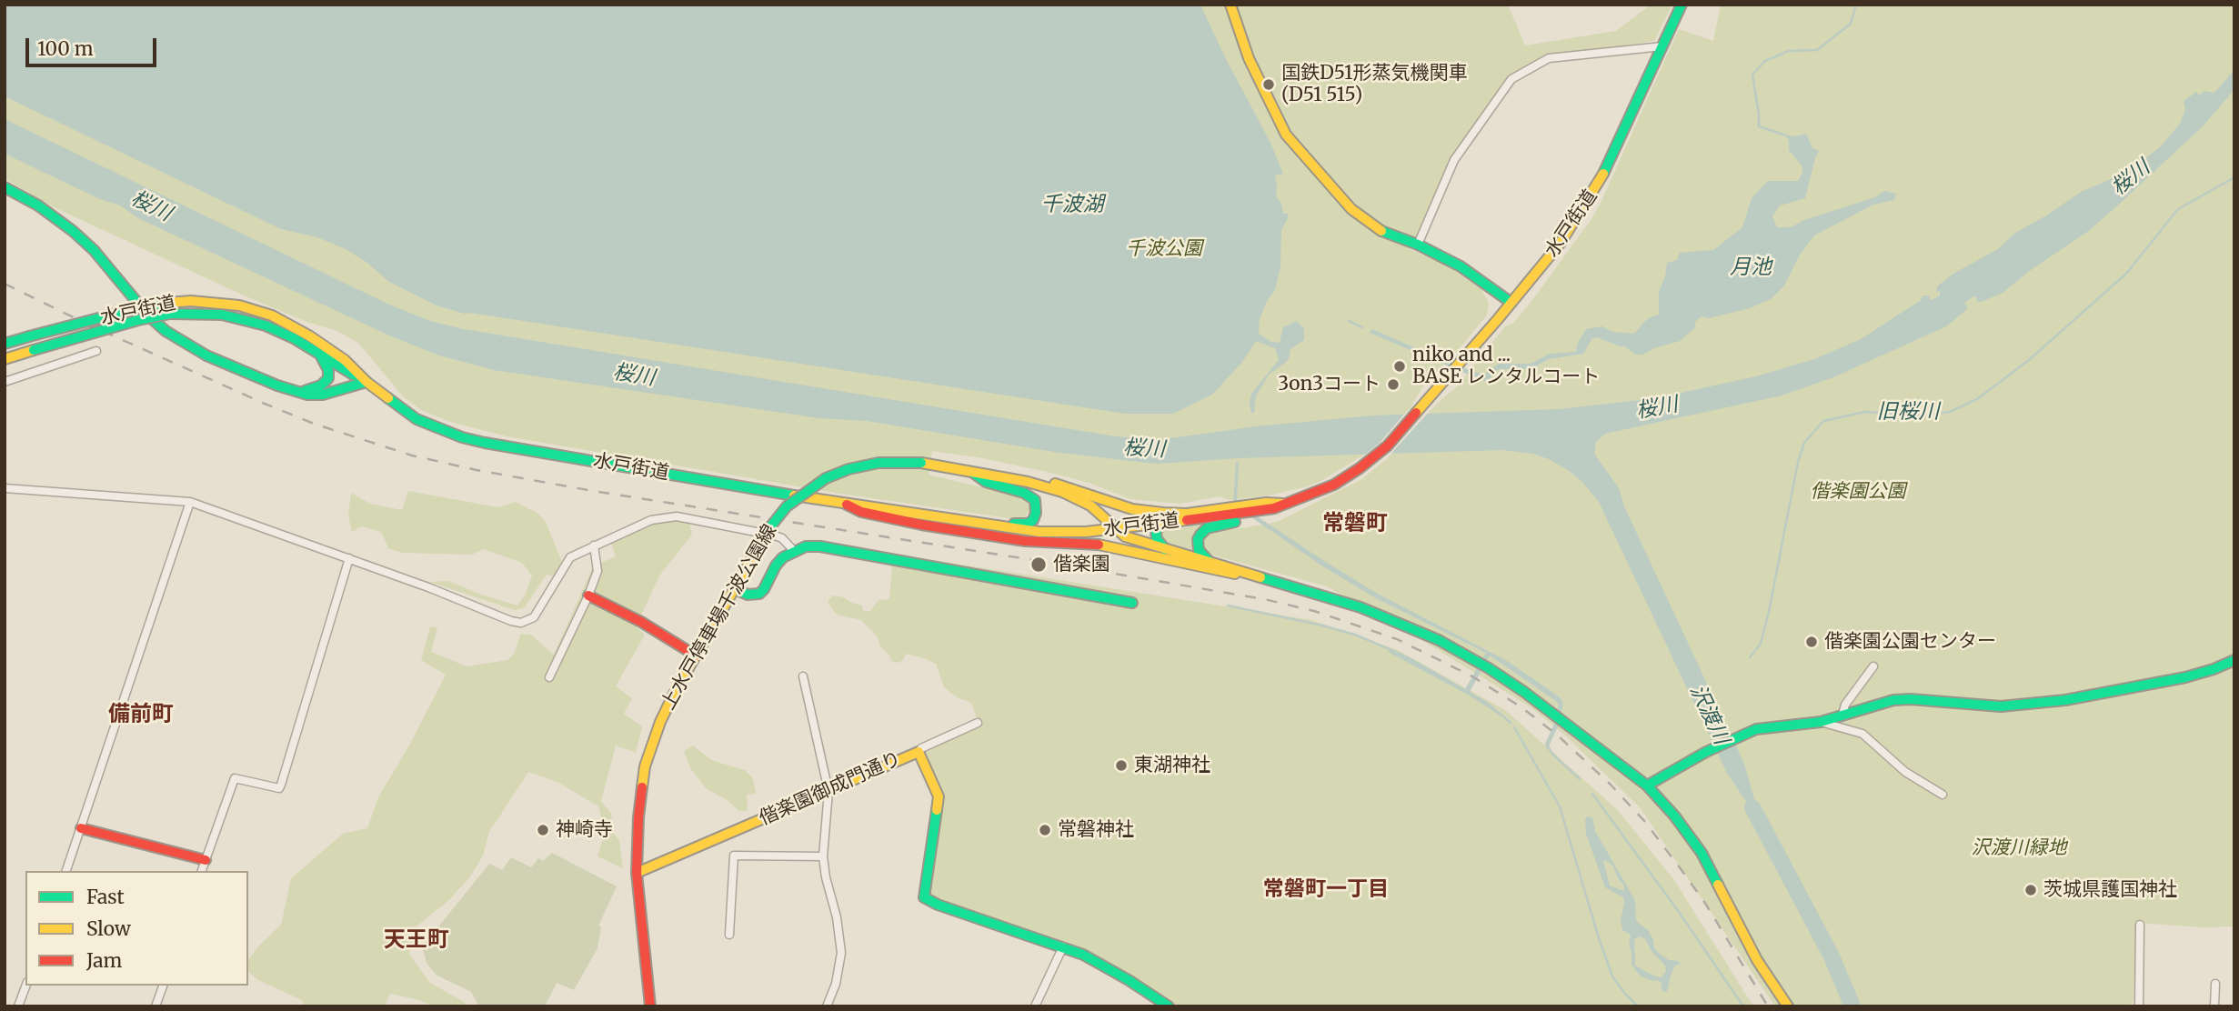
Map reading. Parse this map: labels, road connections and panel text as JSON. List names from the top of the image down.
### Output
{
  "streets": {
    "street": ["水戸街道", "上水戸停車場千波公園線", "偕楽園御成門通り"]
  },
  "crossings": [
    ["水戸街道", "上水戸停車場千波公園線"],
    ["上水戸停車場千波公園線", "偕楽園御成門通り"]
  ],
  "districts": [
    "常磐町",
    "備前町",
    "常磐町一丁目",
    "天王町"
  ],
  "water": [
    "桜川",
    "千波湖",
    "月池",
    "旧桜川",
    "沢渡川"
  ],
  "parks": ["千波公園", "偕楽園公園", "沢渡川緑地"],
  "places": [
    "国鉄D51形蒸気機関車 (D51 515)",
    "niko and ... BASE レンタルコート",
    "3on3コート",
    "偕楽園",
    "偕楽園公園センター",
    "東湖神社",
    "神崎寺",
    "常磐神社",
    "茨城県護国神社"
  ],
  "legend": ["Fast", "Slow", "Jam"],
  "scale_bar": "100 m"
}
